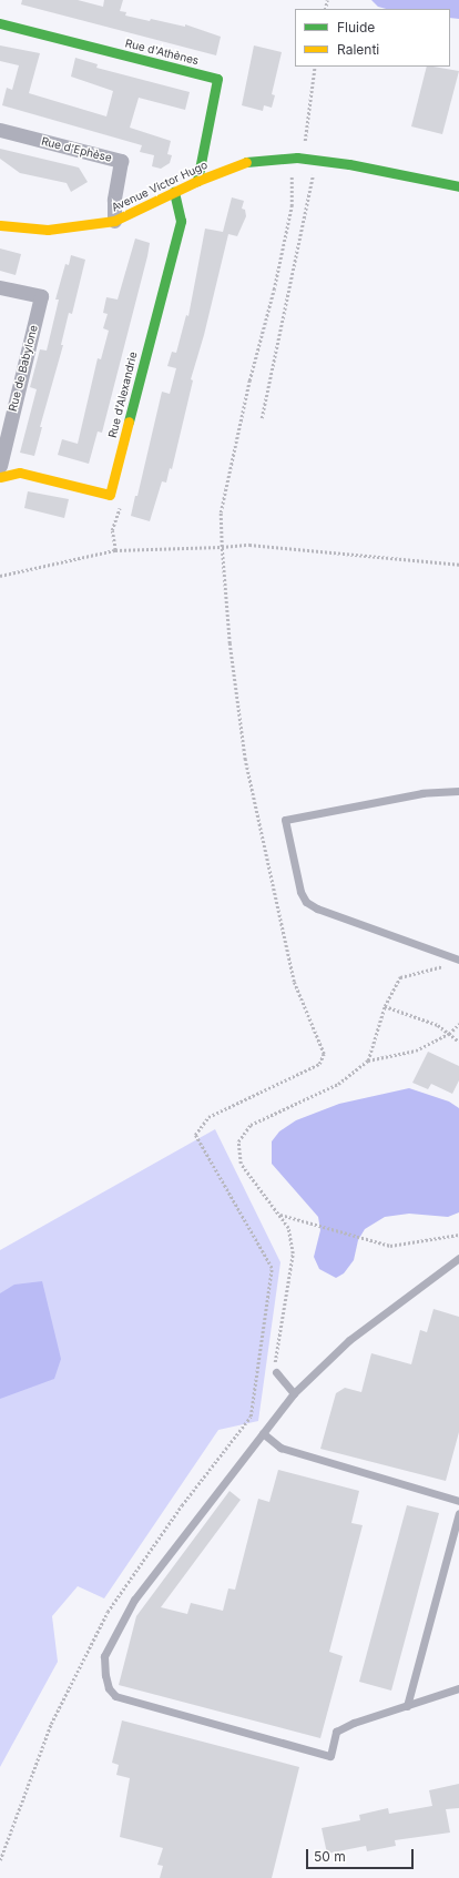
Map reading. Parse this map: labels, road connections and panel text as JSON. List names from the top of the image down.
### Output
{
  "streets": {
    "street": [
      "Rue d'Athènes",
      "Rue d'Ephèse",
      "Avenue Victor Hugo",
      "Rue de Babylone",
      "Rue d'Alexandrie"
    ]
  },
  "crossings": [
    ["Rue d'Athènes", "Avenue Victor Hugo"],
    ["Rue d'Ephèse", "Avenue Victor Hugo"],
    ["Avenue Victor Hugo", "Rue d'Alexandrie"]
  ],
  "legend": ["Fluide", "Ralenti"],
  "scale_bar": "50 m"
}
